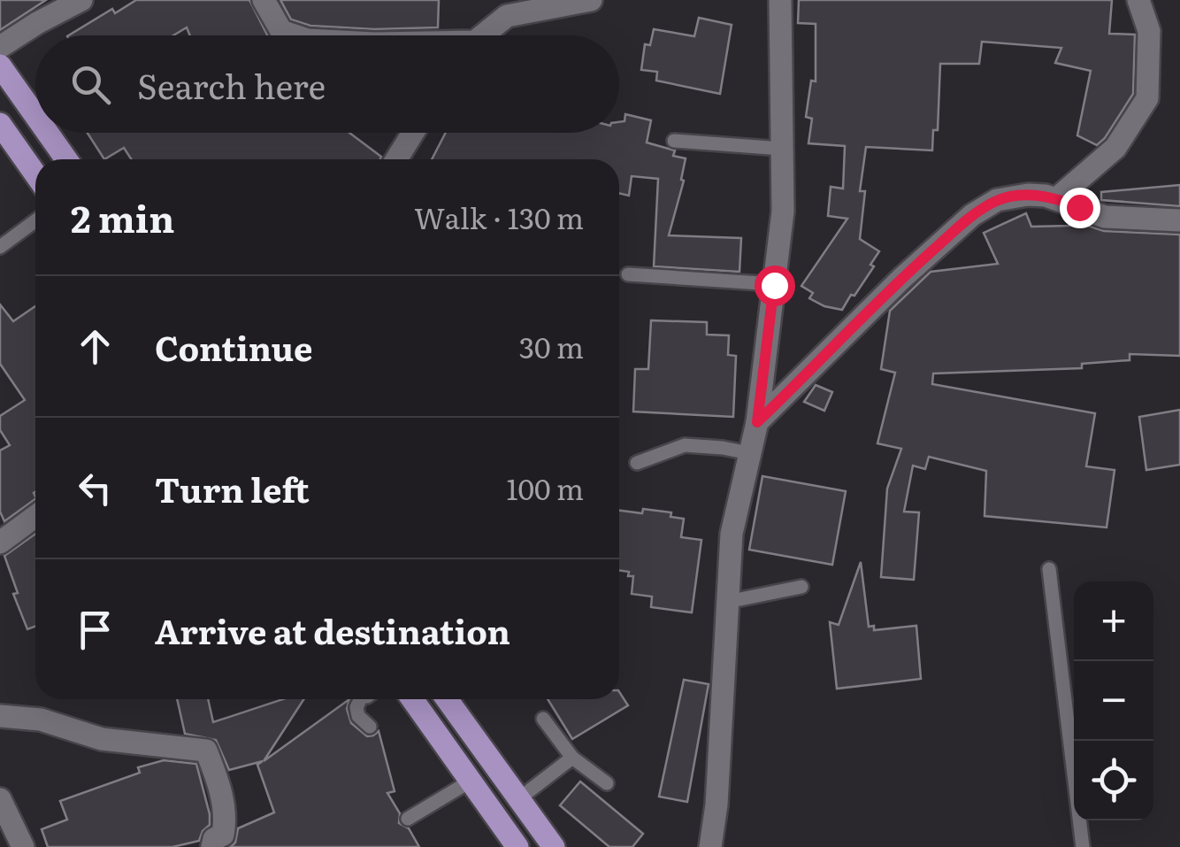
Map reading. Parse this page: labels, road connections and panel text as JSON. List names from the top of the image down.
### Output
{
  "page": {
    "search": "Search here",
    "heading": ["2 min", "Walk · 130 m"],
    "list": [
      ["Continue", "30 m"],
      ["Turn left", "100 m"],
      "Arrive at destination"
    ],
    "map_buttons": ["+", "−"]
  }
}
